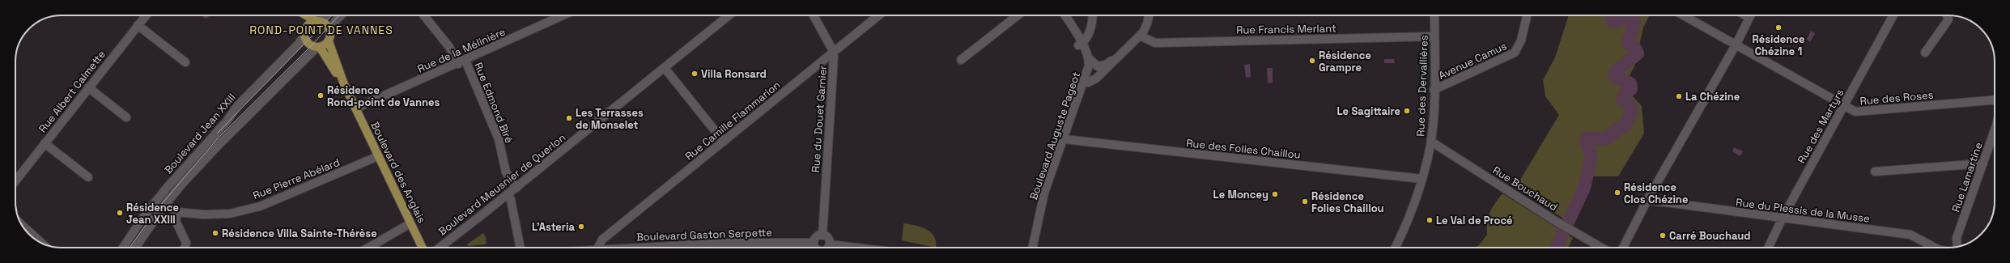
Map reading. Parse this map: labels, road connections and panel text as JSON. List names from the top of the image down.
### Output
{
  "streets": {
    "main road": ["Boulevard des Anglais"],
    "street": [
      "Rue Francis Merlant",
      "Rue de la Mélinière",
      "Avenue Camus",
      "Rue des Dervallières",
      "Rue Albert Calmette",
      "Rue des Roses",
      "Rue Edmond Biré",
      "Rue du Douet Garnier",
      "Rue Camille Flammarion",
      "Rue des Martyrs",
      "Boulevard Jean XXIII",
      "Boulevard Auguste Pageot",
      "Rue des Folies Chaillou",
      "Rue Lamartine",
      "Rue Pierre Abélard",
      "Boulevard Meusnier de Querlon",
      "Rue Bouchaud",
      "Rue du Plessis de la Musse",
      "Boulevard Gaston Serpette"
    ]
  },
  "crossings": [
    ["Rue Francis Merlant", "Rue des Dervallières"],
    ["Rue de la Mélinière", "Rue Edmond Biré"],
    ["Rue de la Mélinière", "Boulevard des Anglais"],
    ["Avenue Camus", "Rue des Dervallières"],
    ["Rue des Dervallières", "Rue des Folies Chaillou"],
    ["Rue des Dervallières", "Rue Bouchaud"],
    ["Rue des Roses", "Rue des Martyrs"],
    ["Rue Edmond Biré", "Boulevard Meusnier de Querlon"],
    ["Rue du Douet Garnier", "Rue Camille Flammarion"],
    ["Rue des Martyrs", "Rue du Plessis de la Musse"],
    ["Boulevard Jean XXIII", "Boulevard des Anglais"],
    ["Boulevard Jean XXIII", "Rue Pierre Abélard"],
    ["Boulevard Auguste Pageot", "Rue des Folies Chaillou"],
    ["Boulevard des Anglais", "Rue Pierre Abélard"]
  ],
  "districts": ["ROND-POINT DE VANNES"],
  "places": [
    "Résidence Chézine 1",
    "Résidence Grampre",
    "Villa Ronsard",
    "Résidence Rond-point de Vannes",
    "La Chézine",
    "Le Sagittaire",
    "Les Terrasses de Monselet",
    "Résidence Clos Chézine",
    "Le Moncey",
    "Résidence Folies Chaillou",
    "Résidence Jean XXIII",
    "Le Val de Procé",
    "L'Asteria",
    "Résidence Villa Sainte-Thérèse",
    "Carré Bouchaud"
  ]
}
